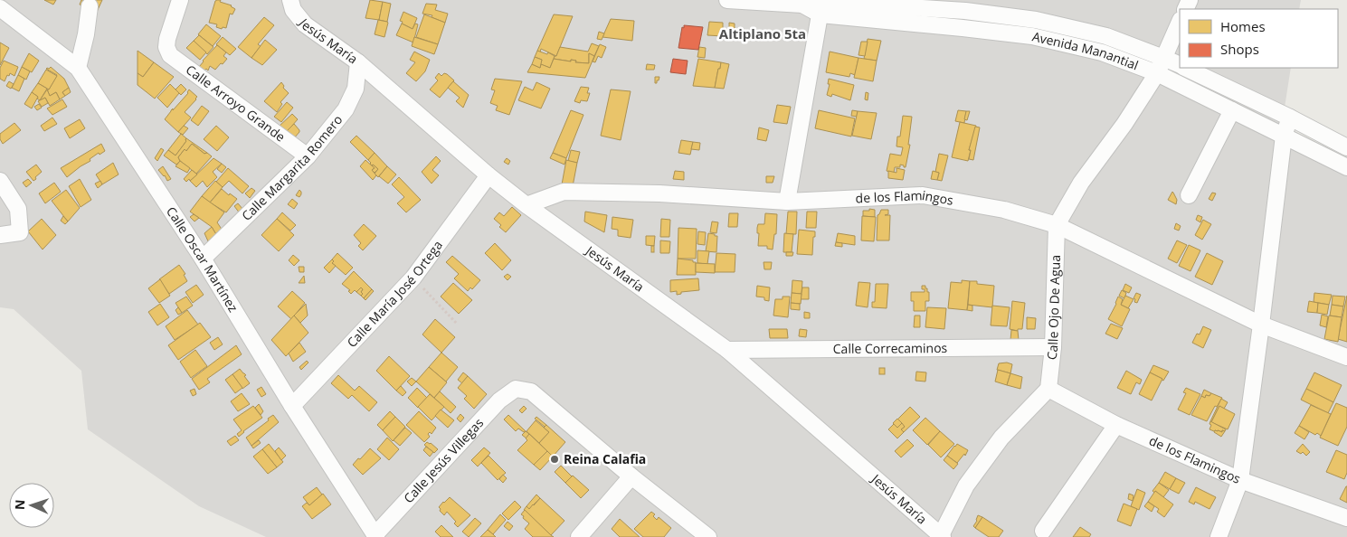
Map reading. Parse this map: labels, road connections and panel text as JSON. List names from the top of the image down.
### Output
{
  "streets": {
    "street": [
      "Jesús María",
      "Avenida Manantial",
      "Calle Arroyo Grande",
      "Calle Margarita Romero",
      "de los Flamingos",
      "Calle Oscar Martínez",
      "Calle María José Ortega",
      "Calle Ojo De Agua",
      "Calle Correcaminos",
      "Calle Jesús Villegas"
    ]
  },
  "crossings": [
    ["Jesús María", "Calle Margarita Romero"],
    ["Jesús María", "de los Flamingos"],
    ["Jesús María", "Calle María José Ortega"],
    ["Jesús María", "Calle Correcaminos"],
    ["Avenida Manantial", "Calle Ojo De Agua"],
    ["Calle Arroyo Grande", "Calle Margarita Romero"],
    ["Calle Margarita Romero", "Calle Oscar Martínez"],
    ["de los Flamingos", "Calle Ojo De Agua"],
    ["Calle Oscar Martínez", "Calle María José Ortega"],
    ["Calle Oscar Martínez", "Calle Jesús Villegas"],
    ["Calle Ojo De Agua", "Calle Correcaminos"]
  ],
  "districts": ["Altiplano 5ta"],
  "places": ["Reina Calafia"],
  "legend": ["Homes", "Shops"],
  "north": "left"
}
